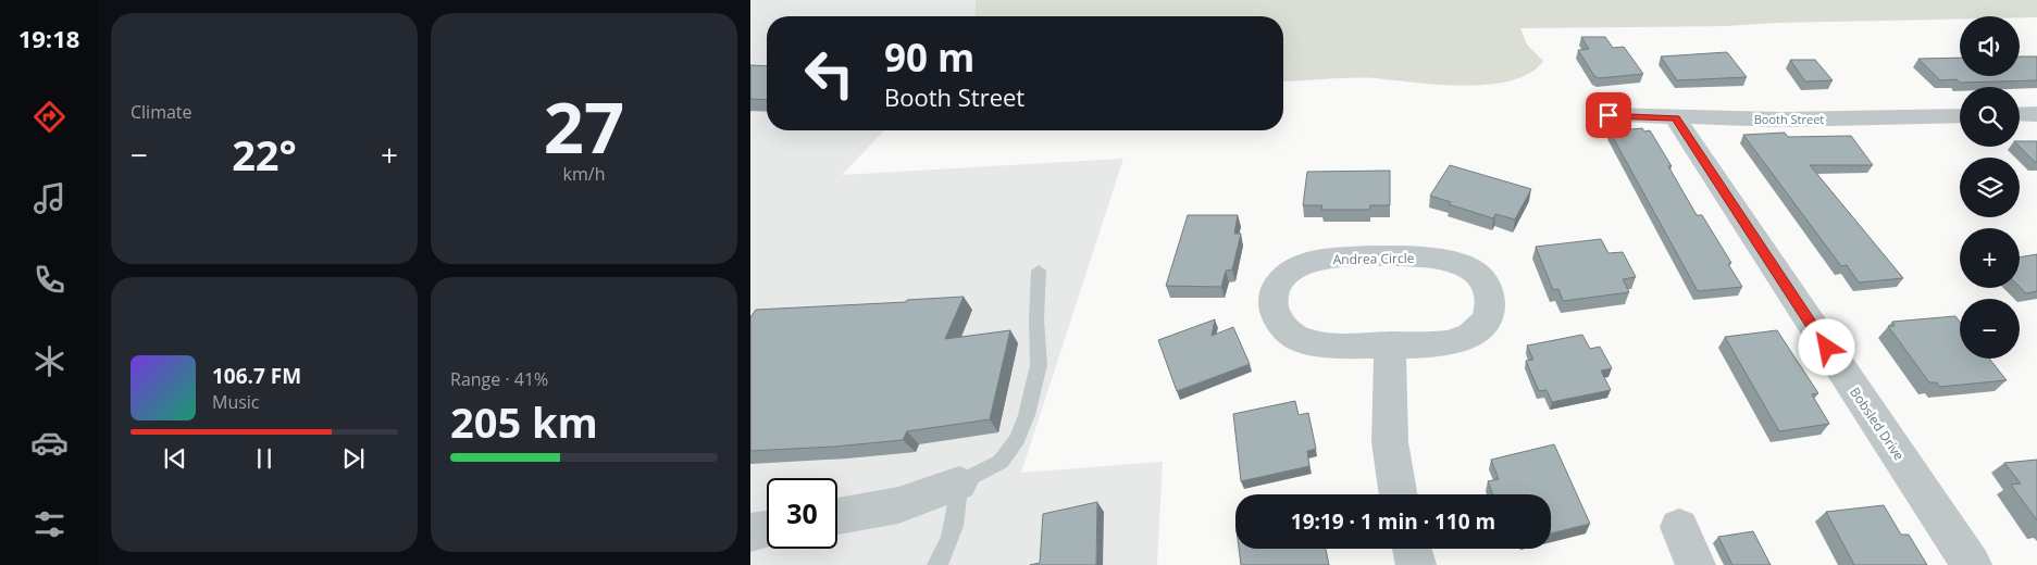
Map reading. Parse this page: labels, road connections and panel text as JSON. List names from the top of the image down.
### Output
{
  "streets": {
    "street": ["Booth Street", "Andrea Circle", "Bobsled Drive"]
  },
  "crossings": [
    ["Booth Street", "Bobsled Drive"]
  ],
  "page": {
    "tabs": "19:18",
    "tile": [
      "Climate",
      ["27", "km/h"],
      ["Range · 41%", "205 km"]
    ],
    "map_buttons": ["+", "−"],
    "turn": ["90 m", "Booth Street"],
    "heat": ["−", "22°", "+"],
    "song": ["106.7 FM", "Music"],
    "limit": "30",
    "trip": "19:19 · 1 min · 110 m"
  }
}
